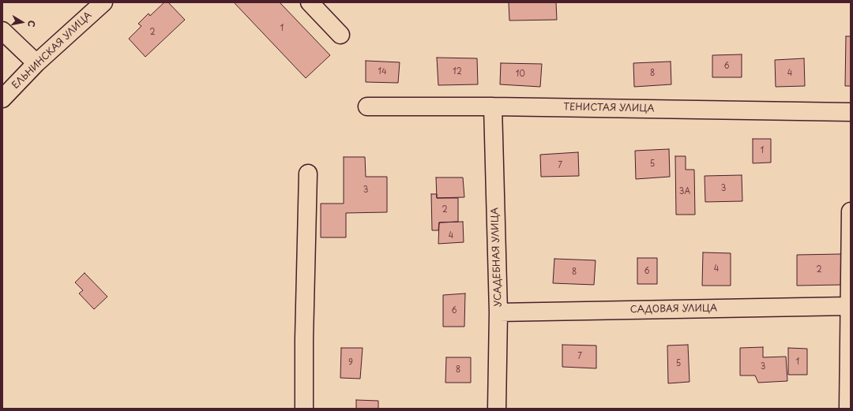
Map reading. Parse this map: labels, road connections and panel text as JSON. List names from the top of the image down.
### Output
{
  "streets": {
    "street": [
      "ЕЛЬНИНСКАЯ УЛИЦА",
      "ТЕНИСТАЯ УЛИЦА",
      "УСАДЕБНАЯ УЛИЦА",
      "САДОВАЯ УЛИЦА"
    ]
  },
  "crossings": [
    ["ТЕНИСТАЯ УЛИЦА", "УСАДЕБНАЯ УЛИЦА"],
    ["УСАДЕБНАЯ УЛИЦА", "САДОВАЯ УЛИЦА"]
  ],
  "house_numbers": [
    "1",
    "2",
    "6",
    "14",
    "12",
    "8",
    "4",
    "10",
    "1",
    "5",
    "7",
    "3",
    "3",
    "3А",
    "2",
    "4",
    "4",
    "2",
    "6",
    "8",
    "6",
    "7",
    "1",
    "9",
    "5",
    "3",
    "8"
  ],
  "north": "right"
}
